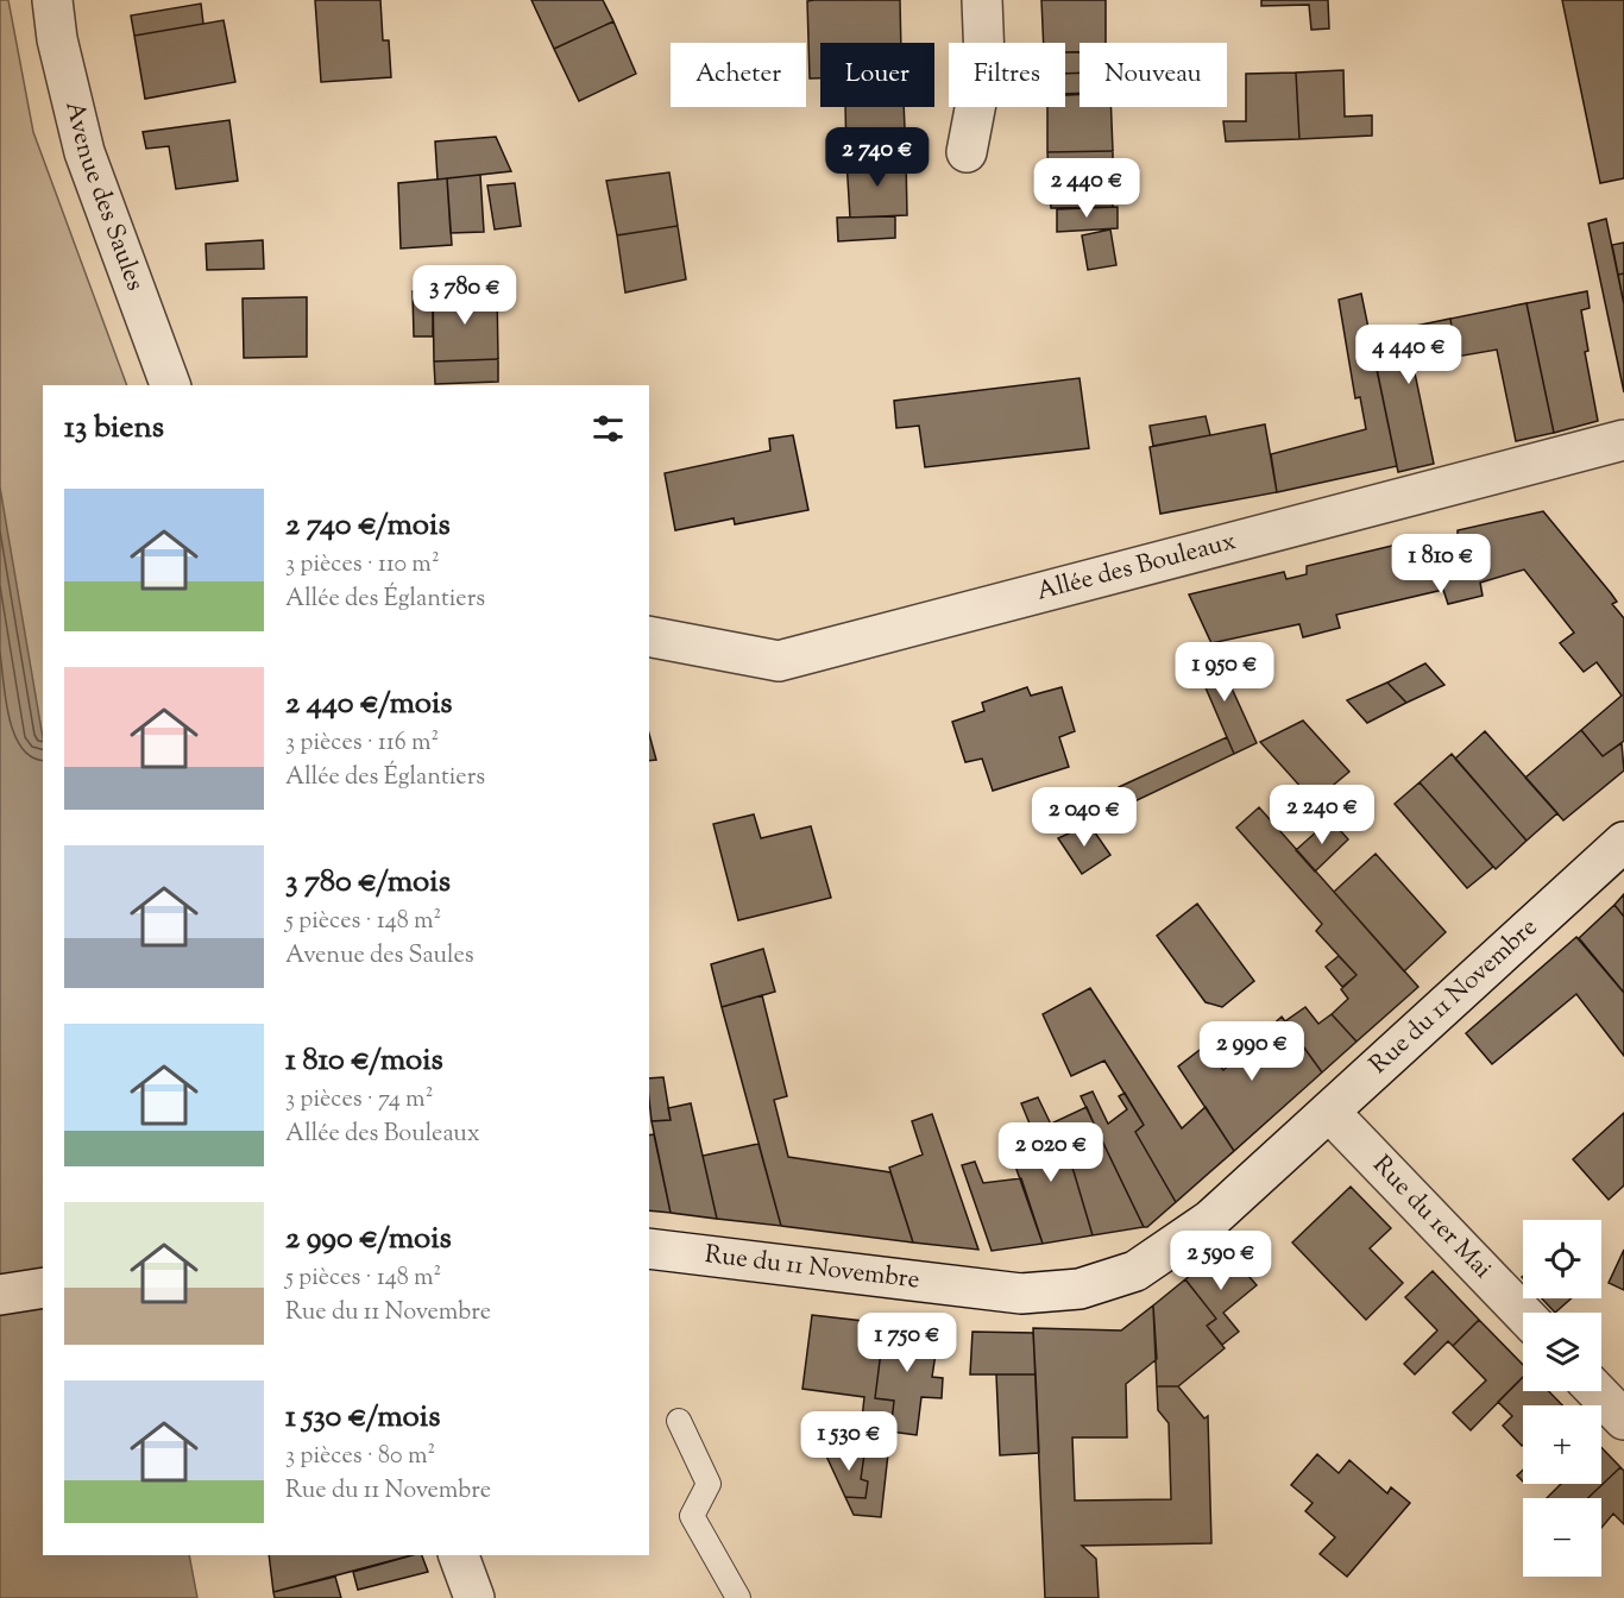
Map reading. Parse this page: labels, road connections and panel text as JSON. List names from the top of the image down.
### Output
{
  "streets": {
    "street": [
      "Avenue des Saules",
      "Allée des Bouleaux",
      "Rue du 11 Novembre",
      "Rue du 1er Mai"
    ]
  },
  "crossings": [
    ["Rue du 11 Novembre", "Rue du 1er Mai"]
  ],
  "page": {
    "chip": [
      "Acheter",
      "Louer",
      "Filtres",
      "Nouveau"
    ],
    "price": [
      "2 740 €",
      "2 440 €",
      "3 780 €",
      "4 440 €",
      "1 810 €",
      "1 950 €",
      "2 240 €",
      "2 040 €",
      "2 990 €",
      "2 020 €",
      "2 590 €",
      "1 750 €",
      "1 530 €"
    ],
    "heading": "13 biens",
    "list": [
      {
        "name": "2 740 €/mois",
        "note": "3 pièces · 110 m² · Allée des Églantiers"
      },
      {
        "name": "2 440 €/mois",
        "note": "3 pièces · 116 m² · Allée des Églantiers"
      },
      {
        "name": "3 780 €/mois",
        "note": "5 pièces · 148 m² · Avenue des Saules"
      },
      {
        "name": "1 810 €/mois",
        "note": "3 pièces · 74 m² · Allée des Bouleaux"
      },
      {
        "name": "2 990 €/mois",
        "note": "5 pièces · 148 m² · Rue du 11 Novembre"
      },
      {
        "name": "1 530 €/mois",
        "note": "3 pièces · 80 m² · Rue du 11 Novembre"
      }
    ],
    "map_buttons": ["+", "−"]
  }
}
